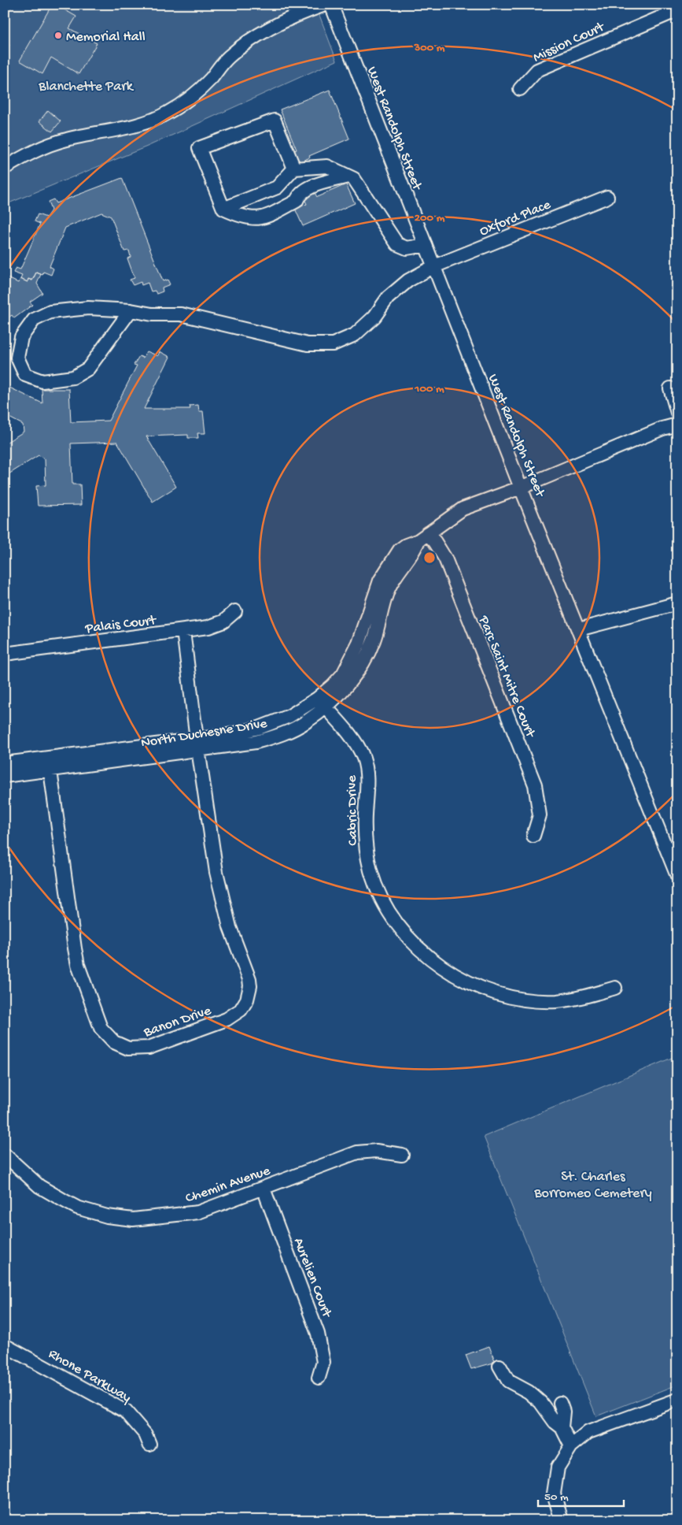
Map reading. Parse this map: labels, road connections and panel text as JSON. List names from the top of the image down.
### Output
{
  "streets": {
    "street": [
      "Mission Court",
      "West Randolph Street",
      "Oxford Place",
      "Palais Court",
      "Parc Saint Mitre Court",
      "North Duchesne Drive",
      "Cabric Drive",
      "Banon Drive",
      "Chemin Avenue",
      "Aurelien Court",
      "Rhone Parkway"
    ]
  },
  "crossings": [
    ["West Randolph Street", "Oxford Place"],
    ["West Randolph Street", "North Duchesne Drive"],
    ["Palais Court", "Banon Drive"],
    ["Parc Saint Mitre Court", "North Duchesne Drive"],
    ["North Duchesne Drive", "Cabric Drive"],
    ["North Duchesne Drive", "Banon Drive"],
    ["Chemin Avenue", "Aurelien Court"]
  ],
  "parks": ["Blanchette Park", "St. Charles Borromeo Cemetery"],
  "places": ["Memorial Hall"],
  "scale_bar": "50 m",
  "rings": ["300 m", "200 m", "100 m"]
}
